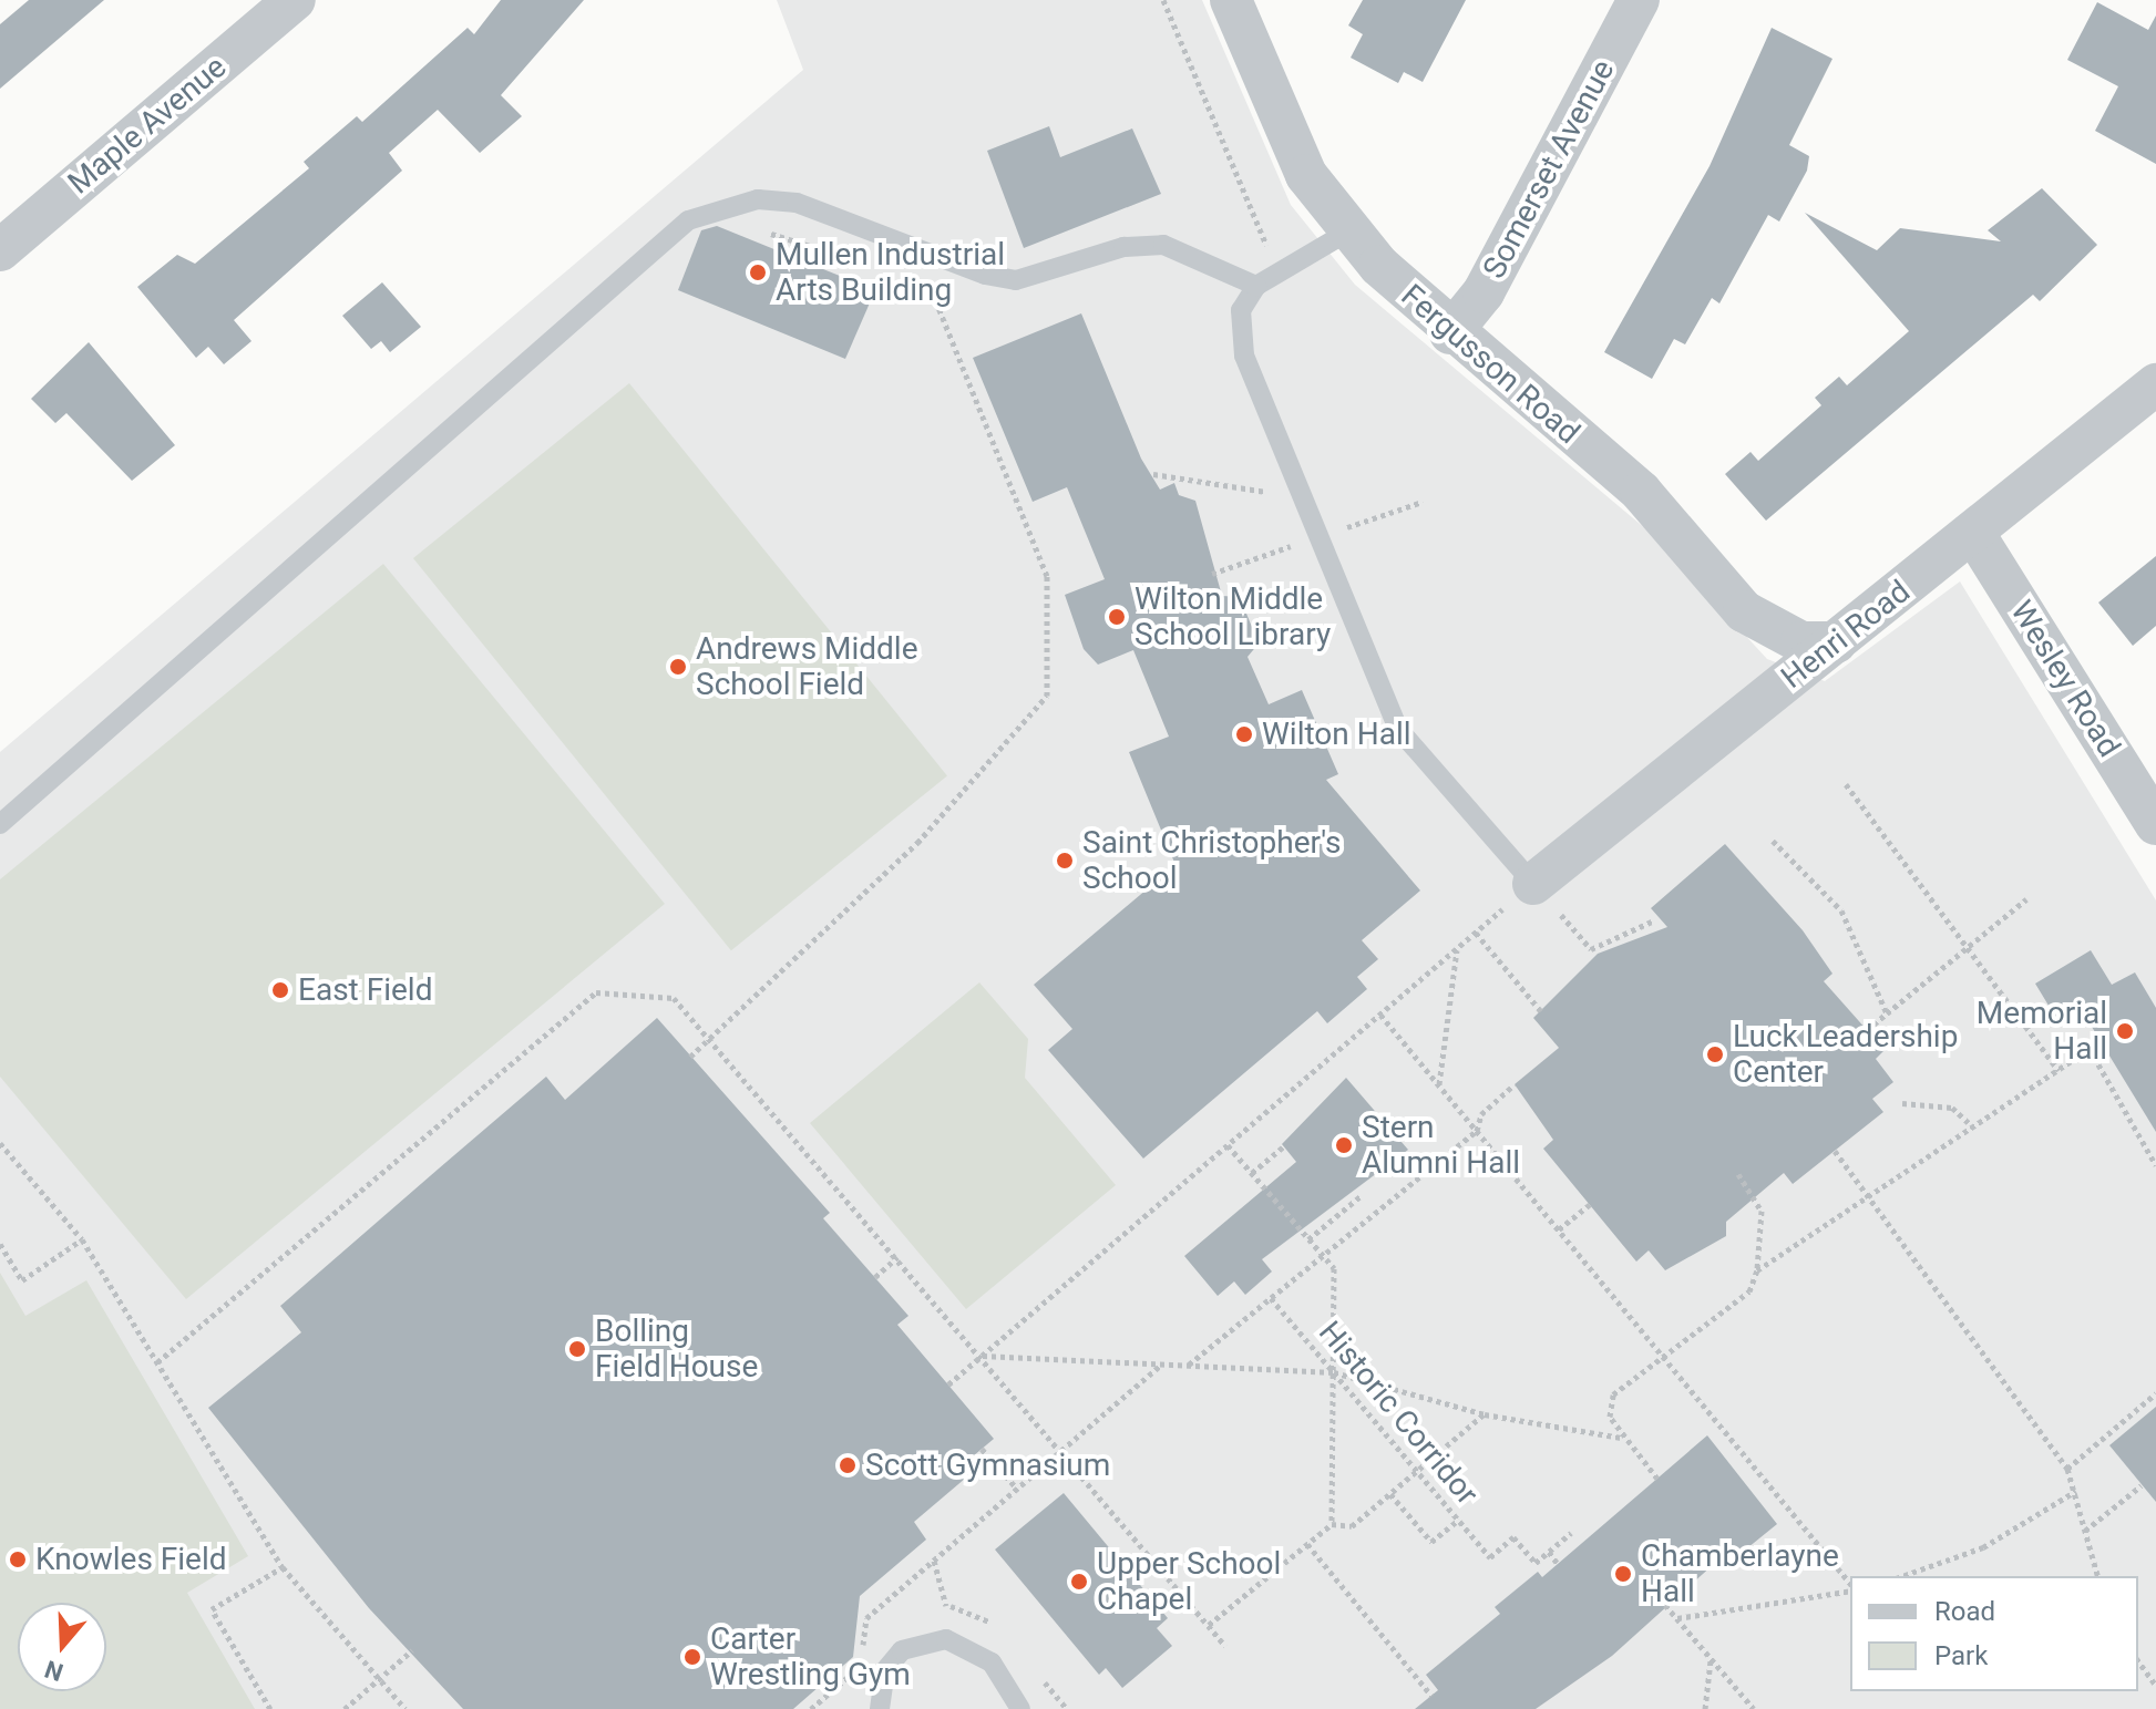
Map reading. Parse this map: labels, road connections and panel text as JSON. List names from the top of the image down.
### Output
{
  "streets": {
    "street": [
      "Maple Avenue",
      "Somerset Avenue",
      "Fergusson Road",
      "Henri Road",
      "Wesley Road"
    ],
    "path": ["Historic Corridor"]
  },
  "crossings": [
    ["Somerset Avenue", "Fergusson Road"],
    ["Fergusson Road", "Henri Road"],
    ["Henri Road", "Wesley Road"]
  ],
  "places": [
    "Mullen Industrial Arts Building",
    "Wilton Middle School Library",
    "Andrews Middle School Field",
    "Wilton Hall",
    "Saint Christopher's School",
    "East Field",
    "Memorial Hall",
    "Luck Leadership Center",
    "Stern Alumni Hall",
    "Bolling Field House",
    "Scott Gymnasium",
    "Knowles Field",
    "Chamberlayne Hall",
    "Upper School Chapel",
    "Carter Wrestling Gym"
  ],
  "legend": ["Road", "Park"],
  "north": "bottom"
}
